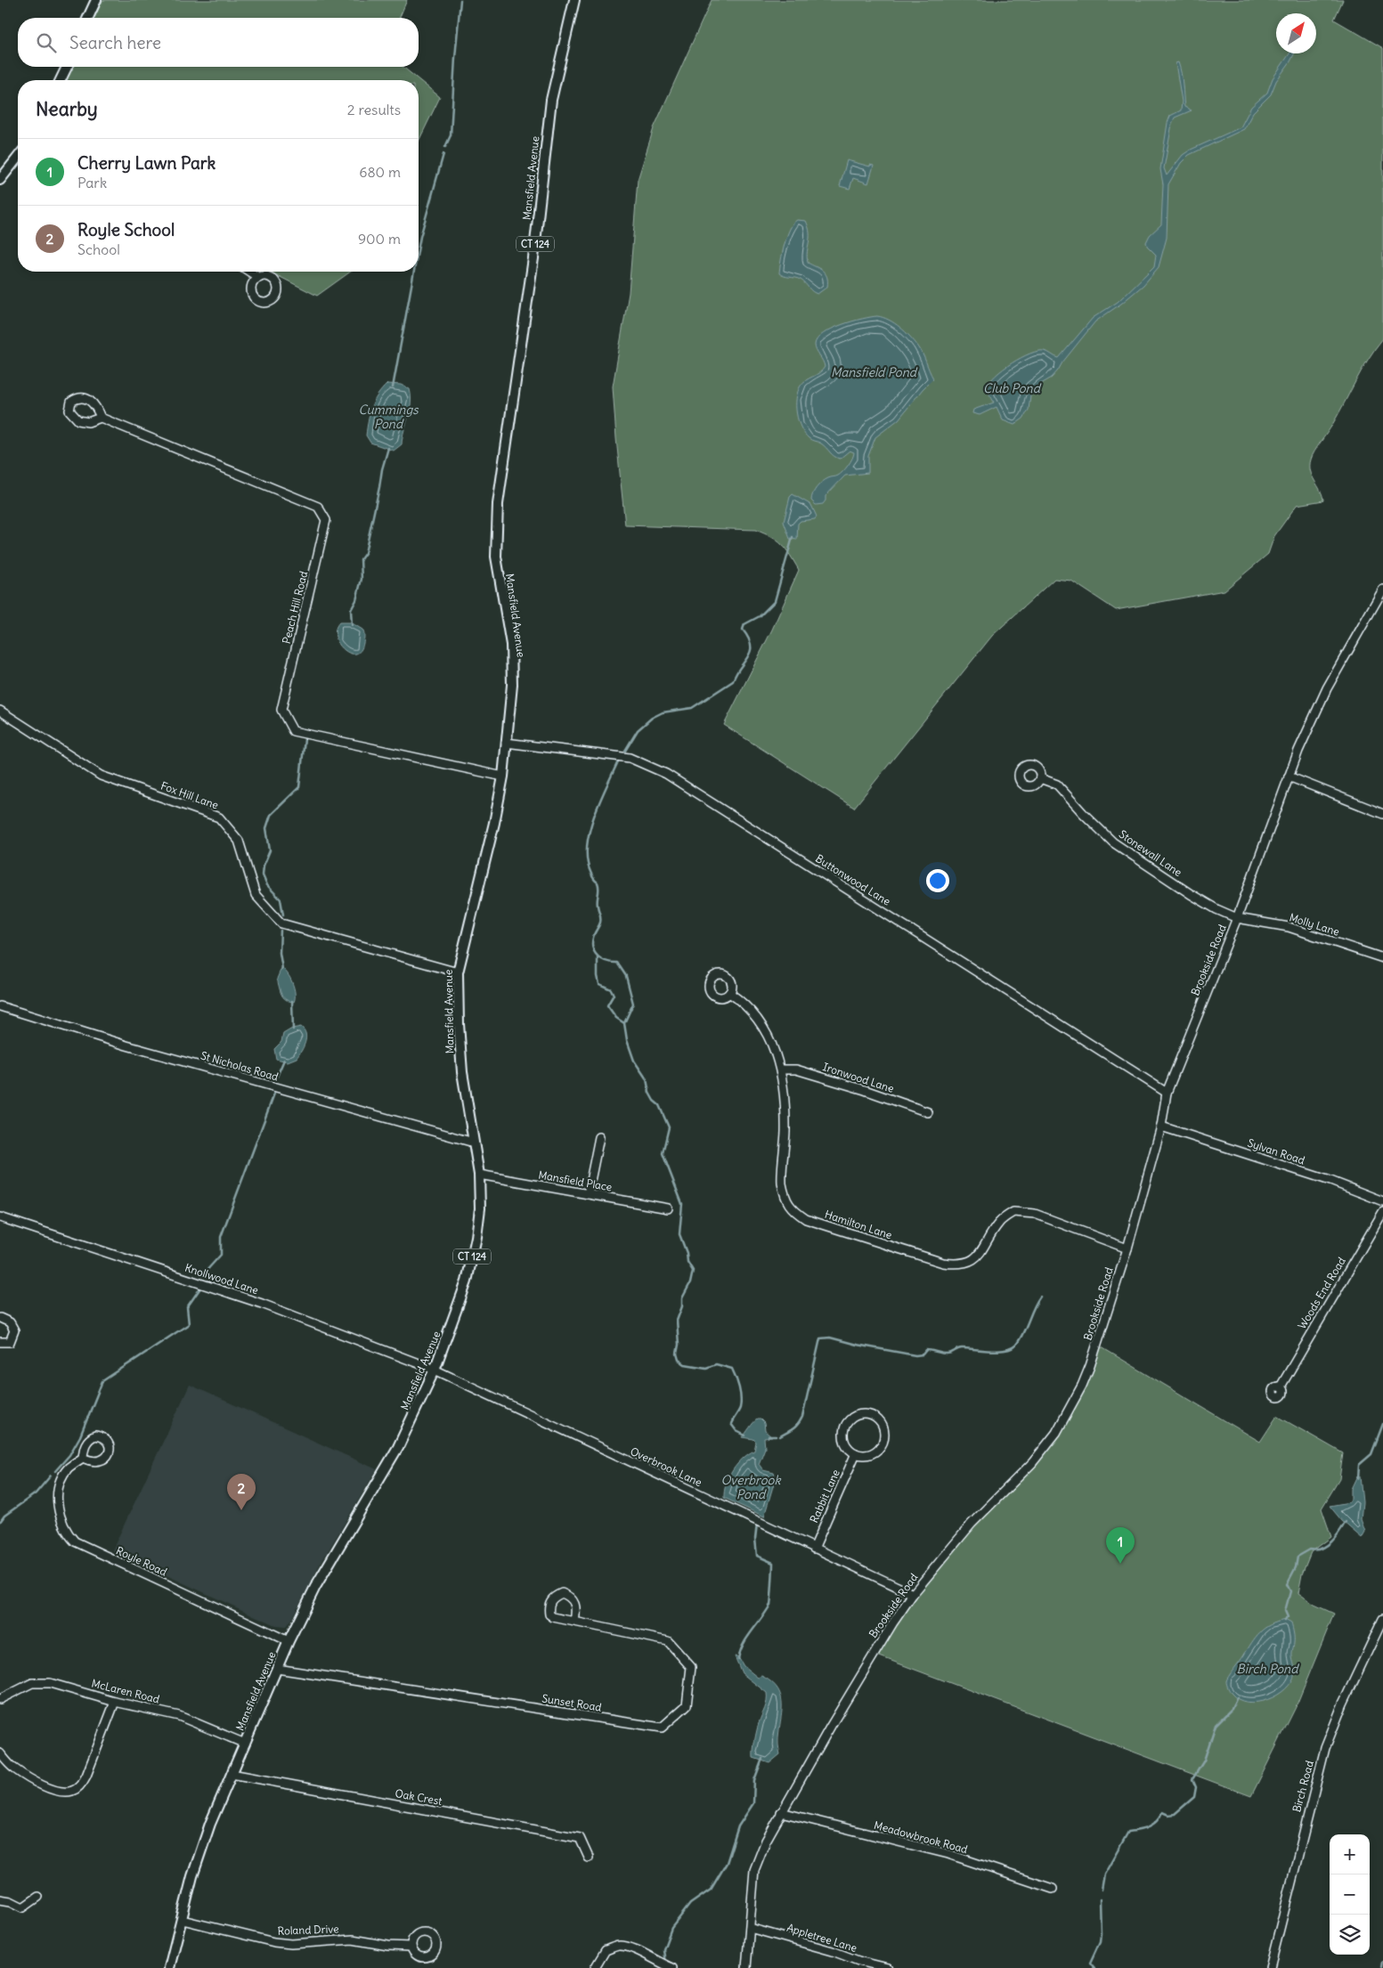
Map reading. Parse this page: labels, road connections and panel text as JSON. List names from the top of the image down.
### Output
{
  "streets": {
    "main road": ["Mansfield Avenue", "CT 124"],
    "street": [
      "Peach Hill Road",
      "Fox Hill Lane",
      "Stonewall Lane",
      "Buttonwood Lane",
      "Molly Lane",
      "Brookside Road",
      "St Nicholas Road",
      "Ironwood Lane",
      "Sylvan Road",
      "Mansfield Place",
      "Hamilton Lane",
      "Knollwood Lane",
      "Woods End Road",
      "Overbrook Lane",
      "Rabbit Lane",
      "Royle Road",
      "McLaren Road",
      "Sunset Road",
      "Birch Road",
      "Oak Crest",
      "Meadowbrook Road",
      "Roland Drive",
      "Appletree Lane"
    ]
  },
  "crossings": [
    ["Mansfield Avenue", "Peach Hill Road"],
    ["Mansfield Avenue", "Fox Hill Lane"],
    ["Mansfield Avenue", "Buttonwood Lane"],
    ["Mansfield Avenue", "St Nicholas Road"],
    ["Mansfield Avenue", "Mansfield Place"],
    ["Mansfield Avenue", "Knollwood Lane"],
    ["Mansfield Avenue", "Overbrook Lane"],
    ["Mansfield Avenue", "Royle Road"],
    ["Mansfield Avenue", "McLaren Road"],
    ["Mansfield Avenue", "Sunset Road"],
    ["Mansfield Avenue", "Oak Crest"],
    ["Mansfield Avenue", "Roland Drive"],
    ["Stonewall Lane", "Molly Lane"],
    ["Stonewall Lane", "Brookside Road"],
    ["Buttonwood Lane", "Brookside Road"],
    ["Molly Lane", "Brookside Road"],
    ["Brookside Road", "Sylvan Road"],
    ["Brookside Road", "Hamilton Lane"],
    ["Brookside Road", "Overbrook Lane"],
    ["Brookside Road", "Meadowbrook Road"],
    ["Brookside Road", "Appletree Lane"],
    ["Ironwood Lane", "Hamilton Lane"],
    ["Knollwood Lane", "Overbrook Lane"],
    ["Overbrook Lane", "Rabbit Lane"]
  ],
  "water": [
    "Mansfield Pond",
    "Club Pond",
    "Cummings Pond",
    "Overbrook Pond",
    "Birch Pond"
  ],
  "north": "top right",
  "page": {
    "search": "Search here",
    "heading": ["Nearby", "2 results"],
    "list": [
      {
        "mark": "1",
        "name": "Cherry Lawn Park",
        "note": "Park",
        "value": "680 m"
      },
      {
        "mark": "2",
        "name": "Royle School",
        "note": "School",
        "value": "900 m"
      }
    ],
    "pins": ["2", "1"],
    "map_buttons": ["+", "−"]
  }
}
